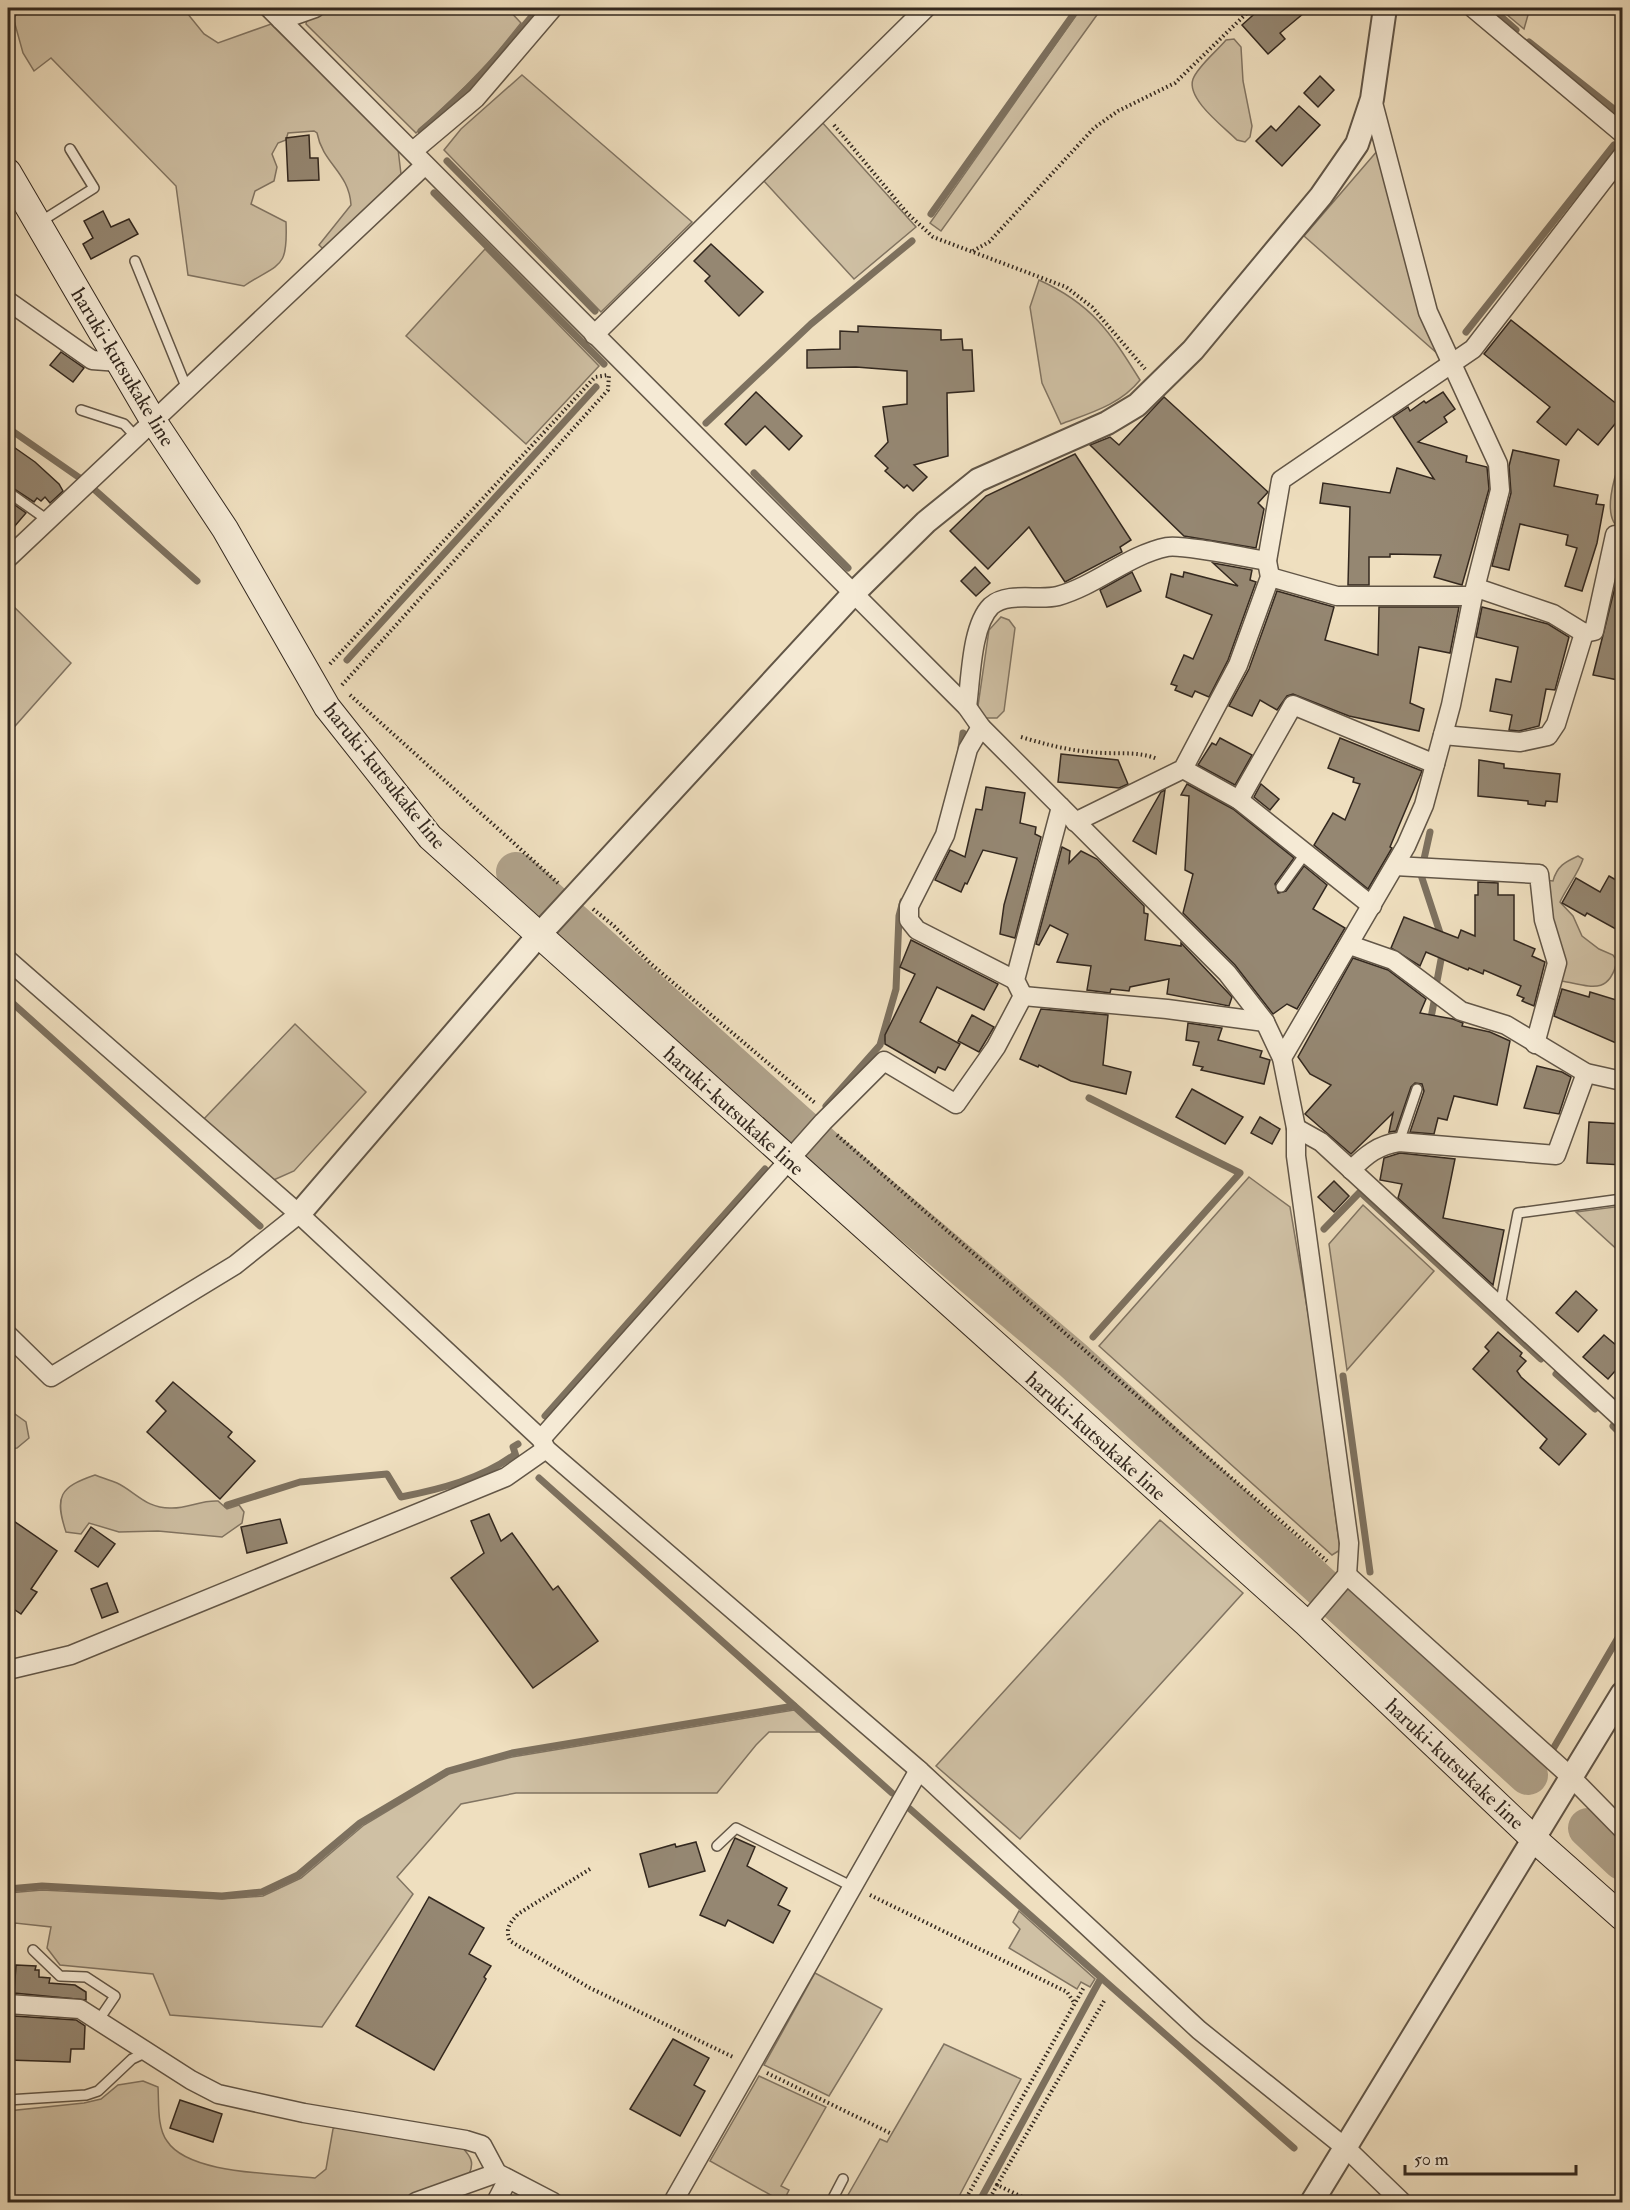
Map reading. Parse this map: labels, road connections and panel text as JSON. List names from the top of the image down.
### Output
{
  "streets": {
    "main road": ["haruki-kutsukake line"]
  },
  "scale_bar": "50 m"
}
